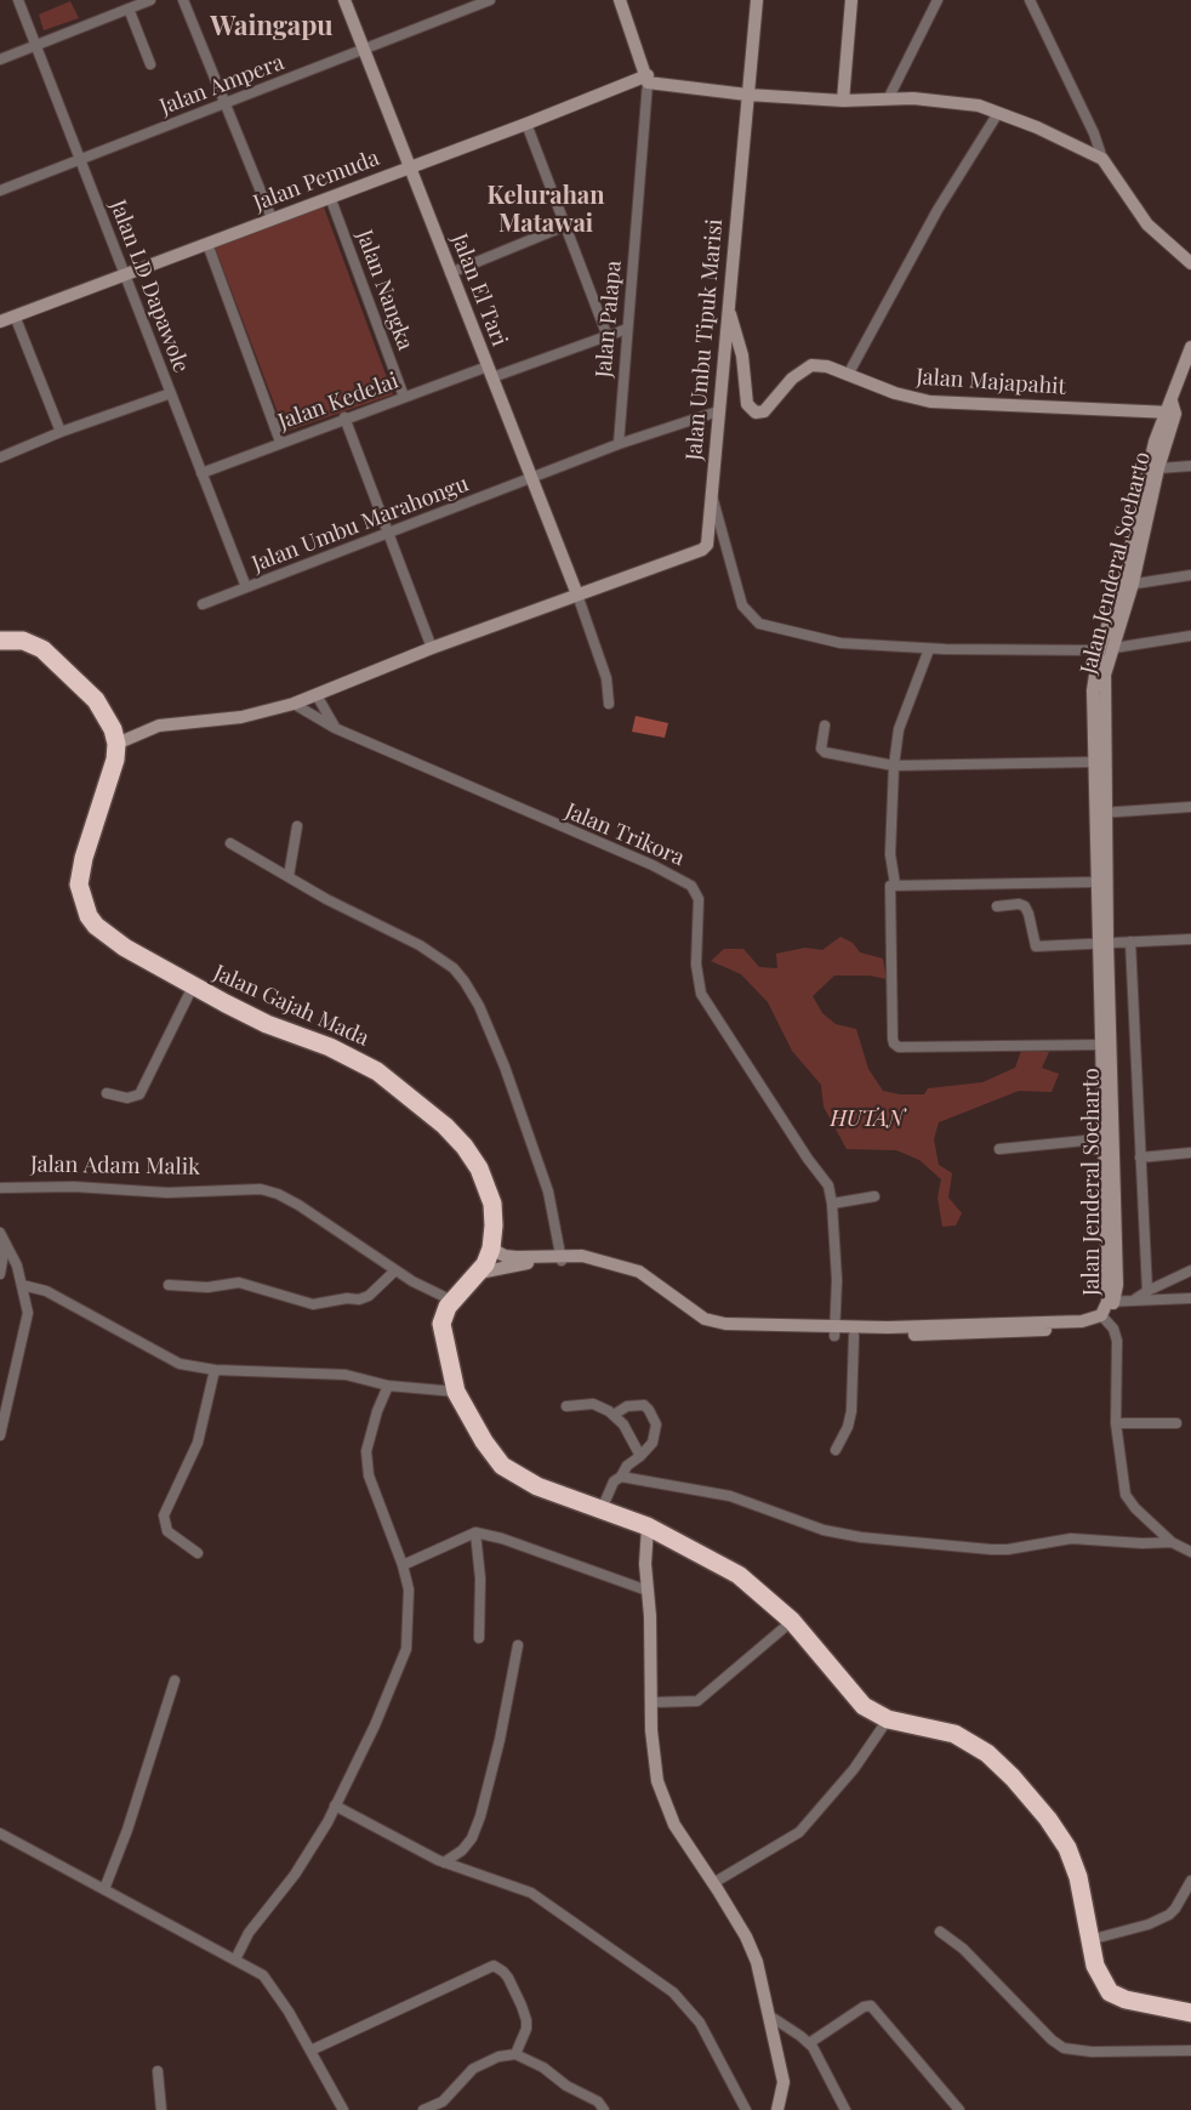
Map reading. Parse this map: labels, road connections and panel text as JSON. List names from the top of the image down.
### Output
{
  "streets": {
    "highway": ["Jalan Gajah Mada"],
    "street": [
      "Jalan Ampera",
      "Jalan Pemuda",
      "Jalan LD Dapawole",
      "Jalan Nangka",
      "Jalan El Tari",
      "Jalan Palapa",
      "Jalan Umbu Tipuk Marisi",
      "Jalan Majapahit",
      "Jalan Kedelai",
      "Jalan Umbu Marahongu",
      "Jalan Jenderal Soeharto",
      "Jalan Trikora",
      "Jalan Adam Malik"
    ]
  },
  "crossings": [
    ["Jalan Ampera", "Jalan LD Dapawole"],
    ["Jalan Ampera", "Jalan El Tari"],
    ["Jalan Pemuda", "Jalan LD Dapawole"],
    ["Jalan Pemuda", "Jalan Nangka"],
    ["Jalan Pemuda", "Jalan El Tari"],
    ["Jalan Pemuda", "Jalan Palapa"],
    ["Jalan LD Dapawole", "Jalan Kedelai"],
    ["Jalan LD Dapawole", "Jalan Umbu Marahongu"],
    ["Jalan Nangka", "Jalan Kedelai"],
    ["Jalan El Tari", "Jalan Umbu Tipuk Marisi"],
    ["Jalan El Tari", "Jalan Kedelai"],
    ["Jalan El Tari", "Jalan Umbu Marahongu"],
    ["Jalan Palapa", "Jalan Kedelai"],
    ["Jalan Umbu Tipuk Marisi", "Jalan Majapahit"],
    ["Jalan Umbu Tipuk Marisi", "Jalan Trikora"],
    ["Jalan Umbu Tipuk Marisi", "Jalan Gajah Mada"],
    ["Jalan Majapahit", "Jalan Jenderal Soeharto"],
    ["Jalan Jenderal Soeharto", "Jalan Trikora"],
    ["Jalan Jenderal Soeharto", "Jalan Gajah Mada"],
    ["Jalan Gajah Mada", "Jalan Adam Malik"]
  ],
  "districts": ["Waingapu", "Kelurahan Matawai"],
  "parks": ["HUTAN"]
}
